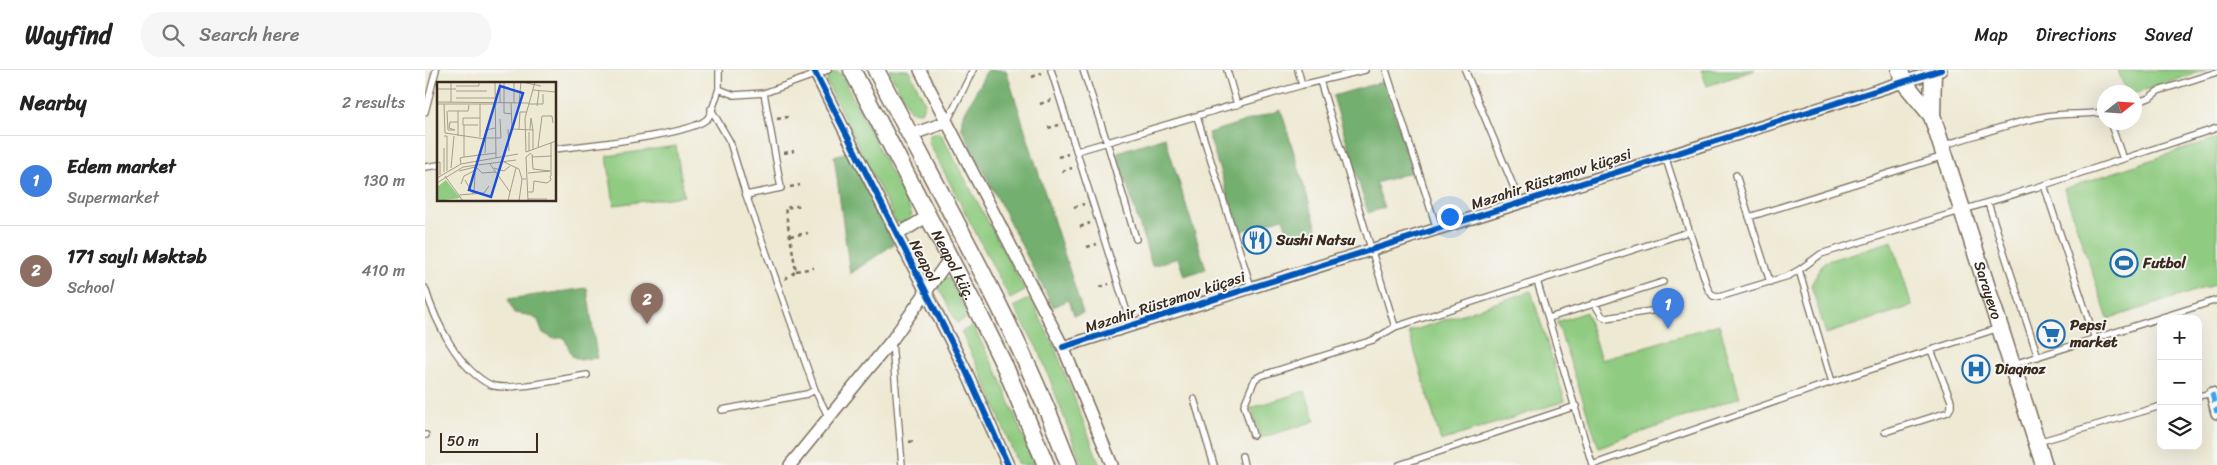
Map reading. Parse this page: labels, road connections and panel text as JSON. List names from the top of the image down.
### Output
{
  "streets": {
    "main road": ["Neapol küç.", "Sarayevo"],
    "street": ["Məzahir Rüstəmov küçəsi", "Neapol"]
  },
  "crossings": [
    ["Neapol", "Neapol küç."]
  ],
  "places": {
    "restaurant": ["Sushi Natsu"],
    "sports": ["Futbol"],
    "supermarket": ["Pepsi market"],
    "hospital": ["Diaqnoz"]
  },
  "scale_bar": "50 m",
  "north": "right",
  "page": {
    "header": "Wayfind",
    "search": "Search here",
    "nav": ["Map", "Directions", "Saved"],
    "heading": ["Nearby", "2 results"],
    "list": [
      {
        "mark": "1",
        "name": "Edem market",
        "note": "Supermarket",
        "value": "130 m"
      },
      {
        "mark": "2",
        "name": "171 saylı Məktəb",
        "note": "School",
        "value": "410 m"
      }
    ],
    "pins": ["2", "1"],
    "map_buttons": ["+", "−"],
    "scale": "50 m"
  }
}
